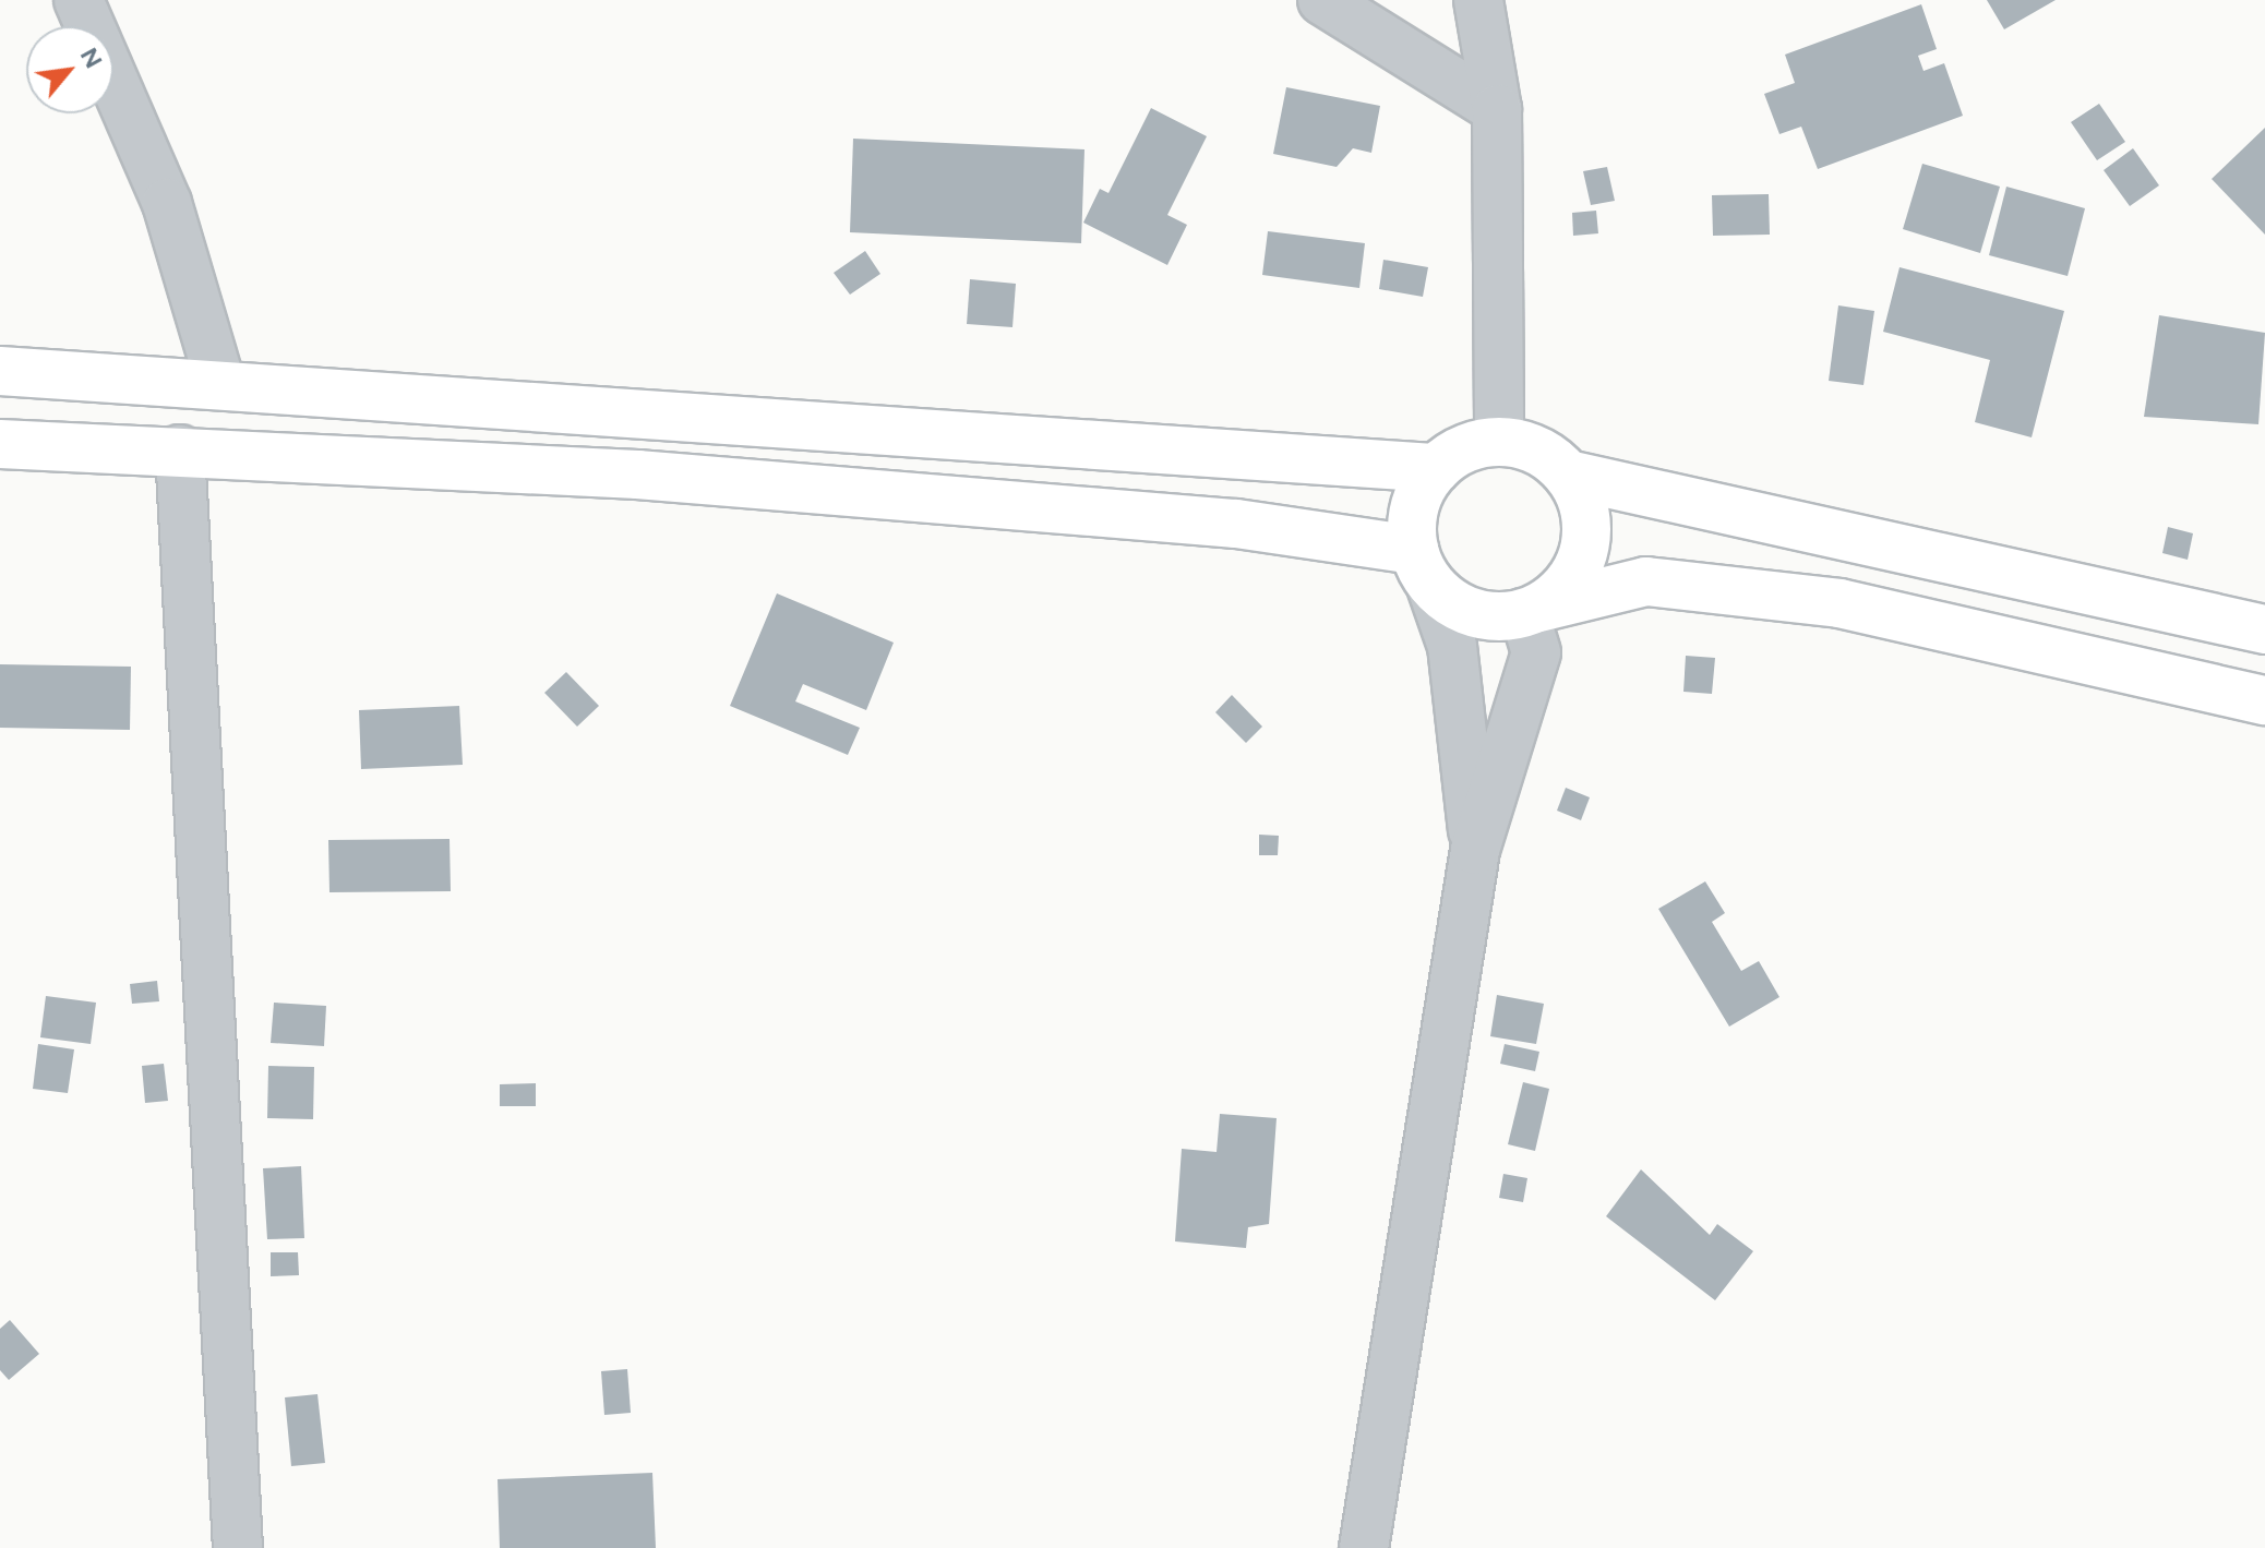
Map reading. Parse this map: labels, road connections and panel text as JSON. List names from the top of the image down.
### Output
{
  "north": "top right"
}
